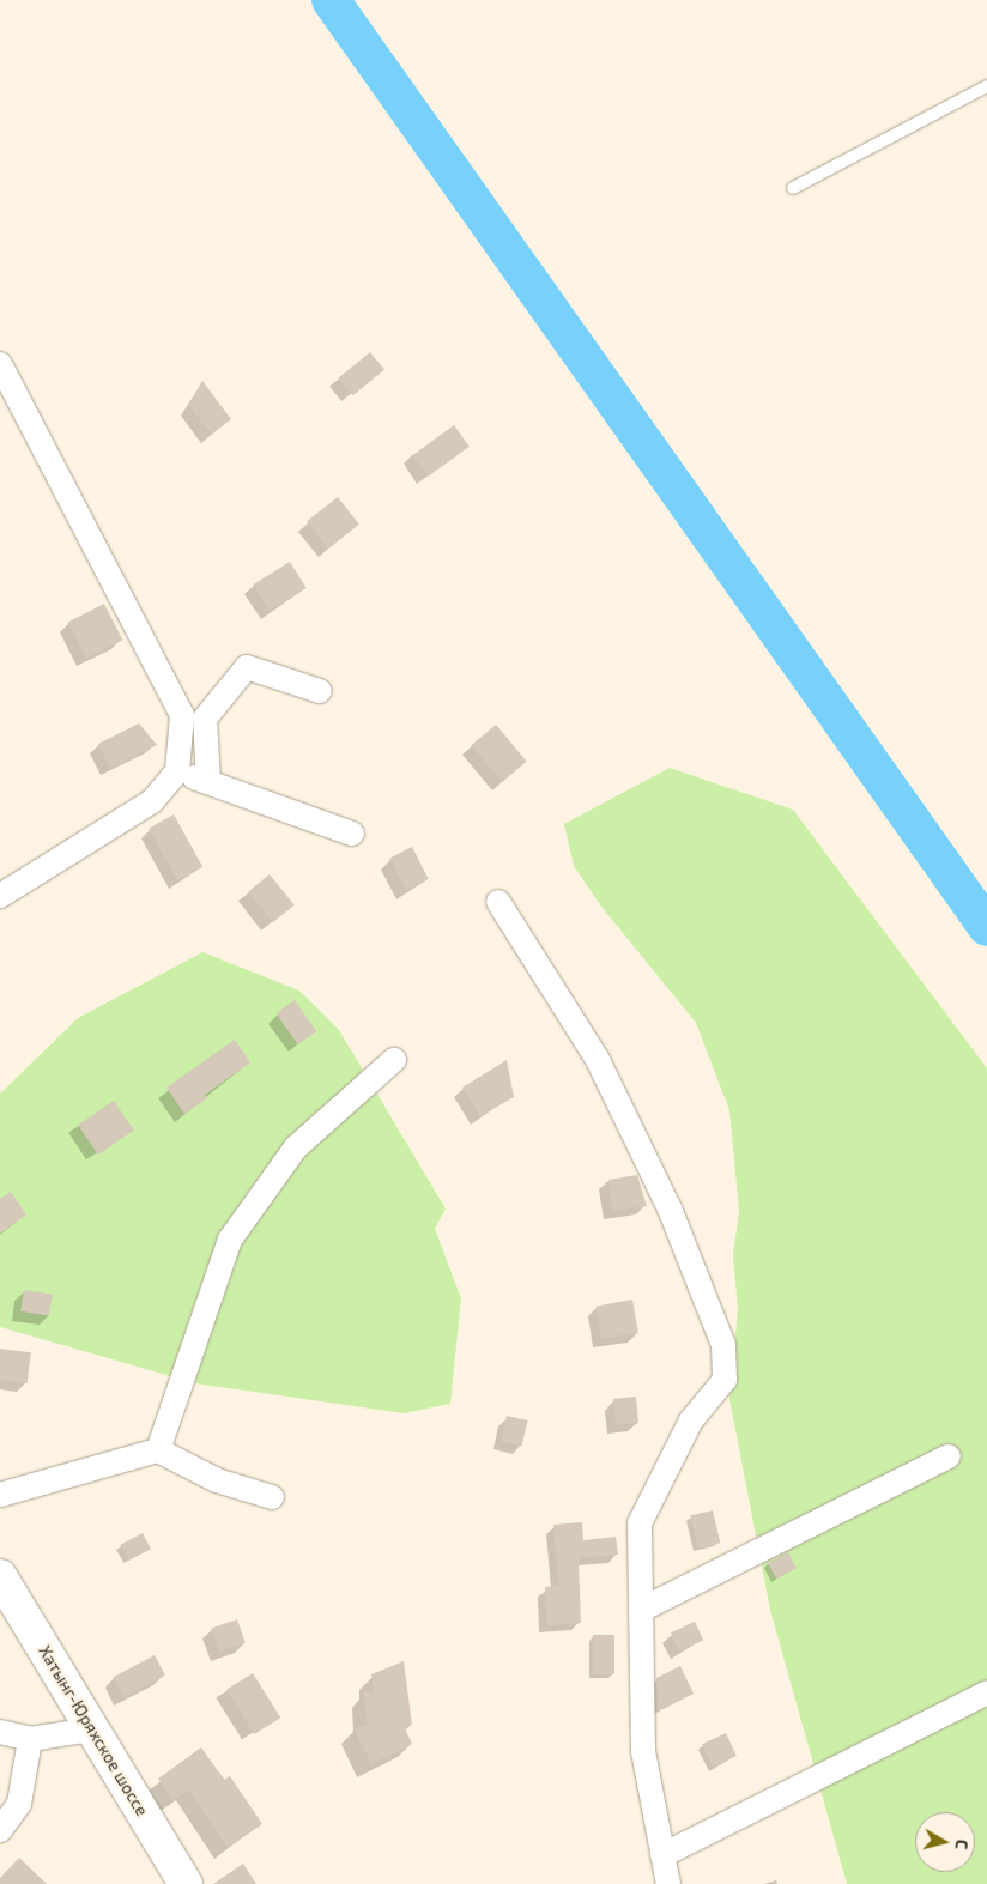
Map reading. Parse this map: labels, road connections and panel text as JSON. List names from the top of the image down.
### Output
{
  "streets": {
    "main road": ["Хатынг-Юряхское шоссе"]
  },
  "north": "right"
}
